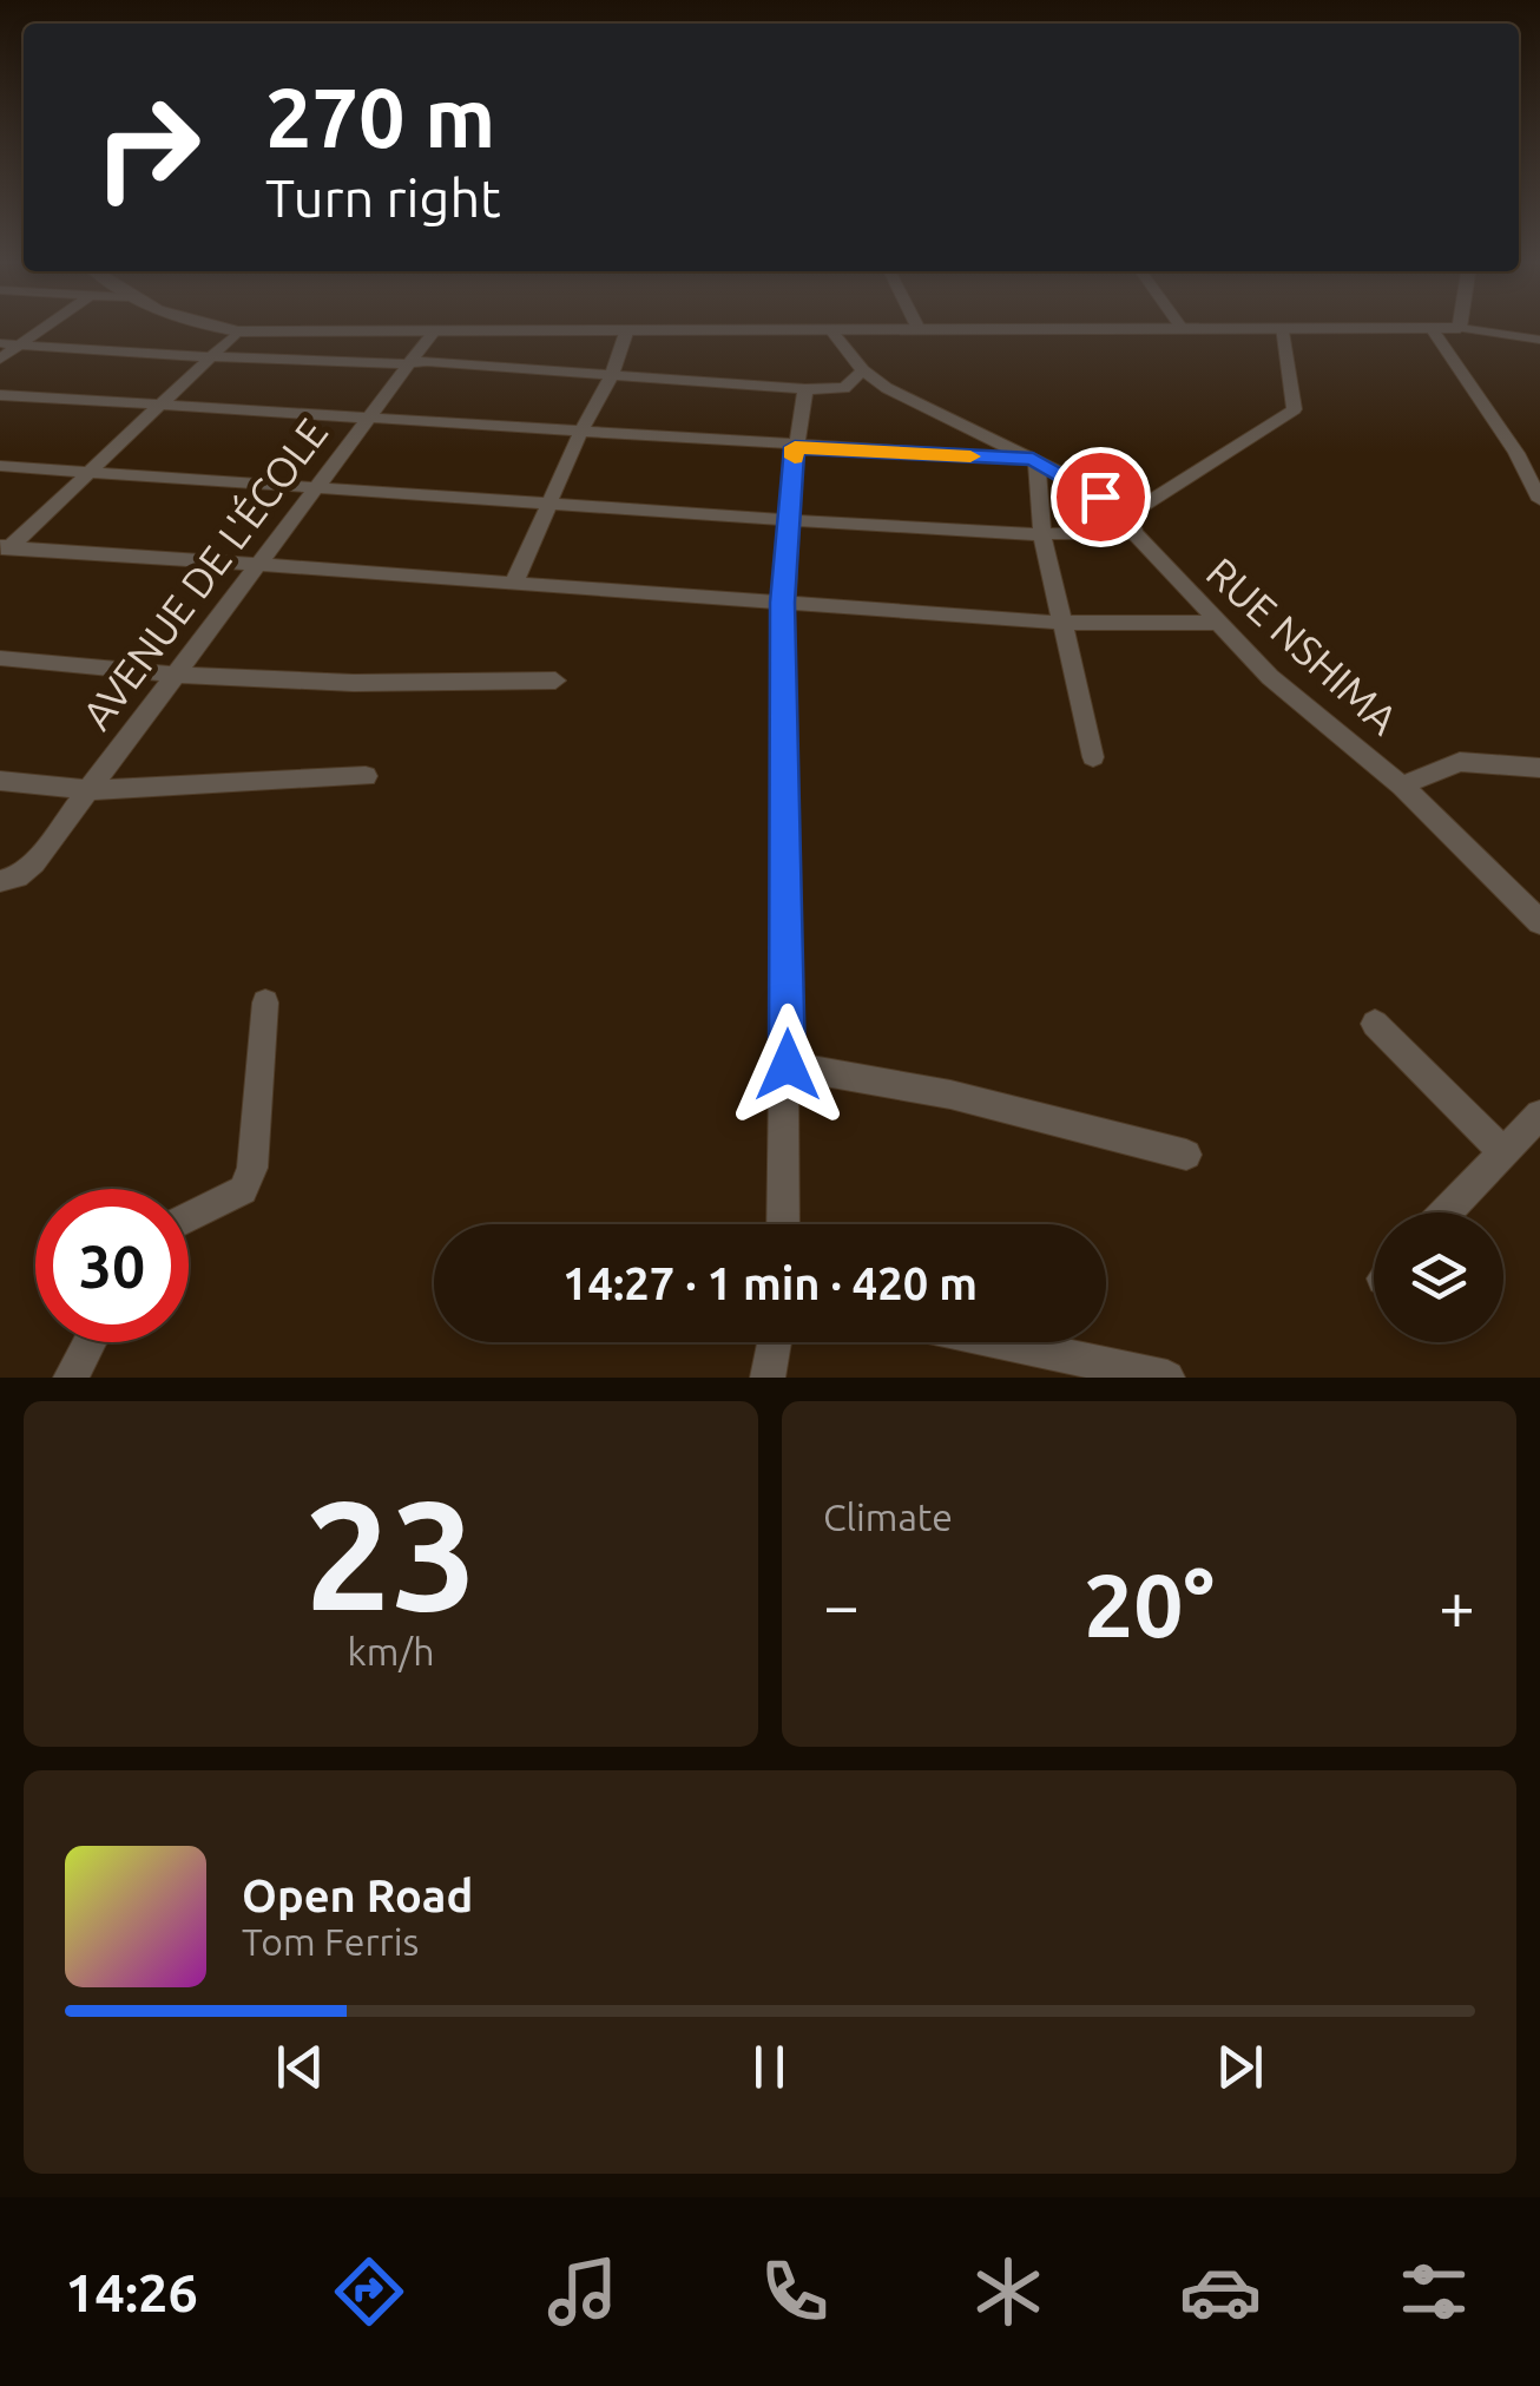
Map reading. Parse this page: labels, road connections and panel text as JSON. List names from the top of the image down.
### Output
{
  "streets": {
    "street": ["AVENUE DE L'ÉCOLE", "RUE NSHIMA"]
  },
  "page": {
    "turn": ["270 m", "Turn right"],
    "limit": "30",
    "trip": "14:27 · 1 min · 420 m",
    "tile": [
      ["23", "km/h"],
      "Climate"
    ],
    "heat": ["−", "20°", "+"],
    "song": ["Open Road", "Tom Ferris"],
    "tabs": "14:26"
  }
}
